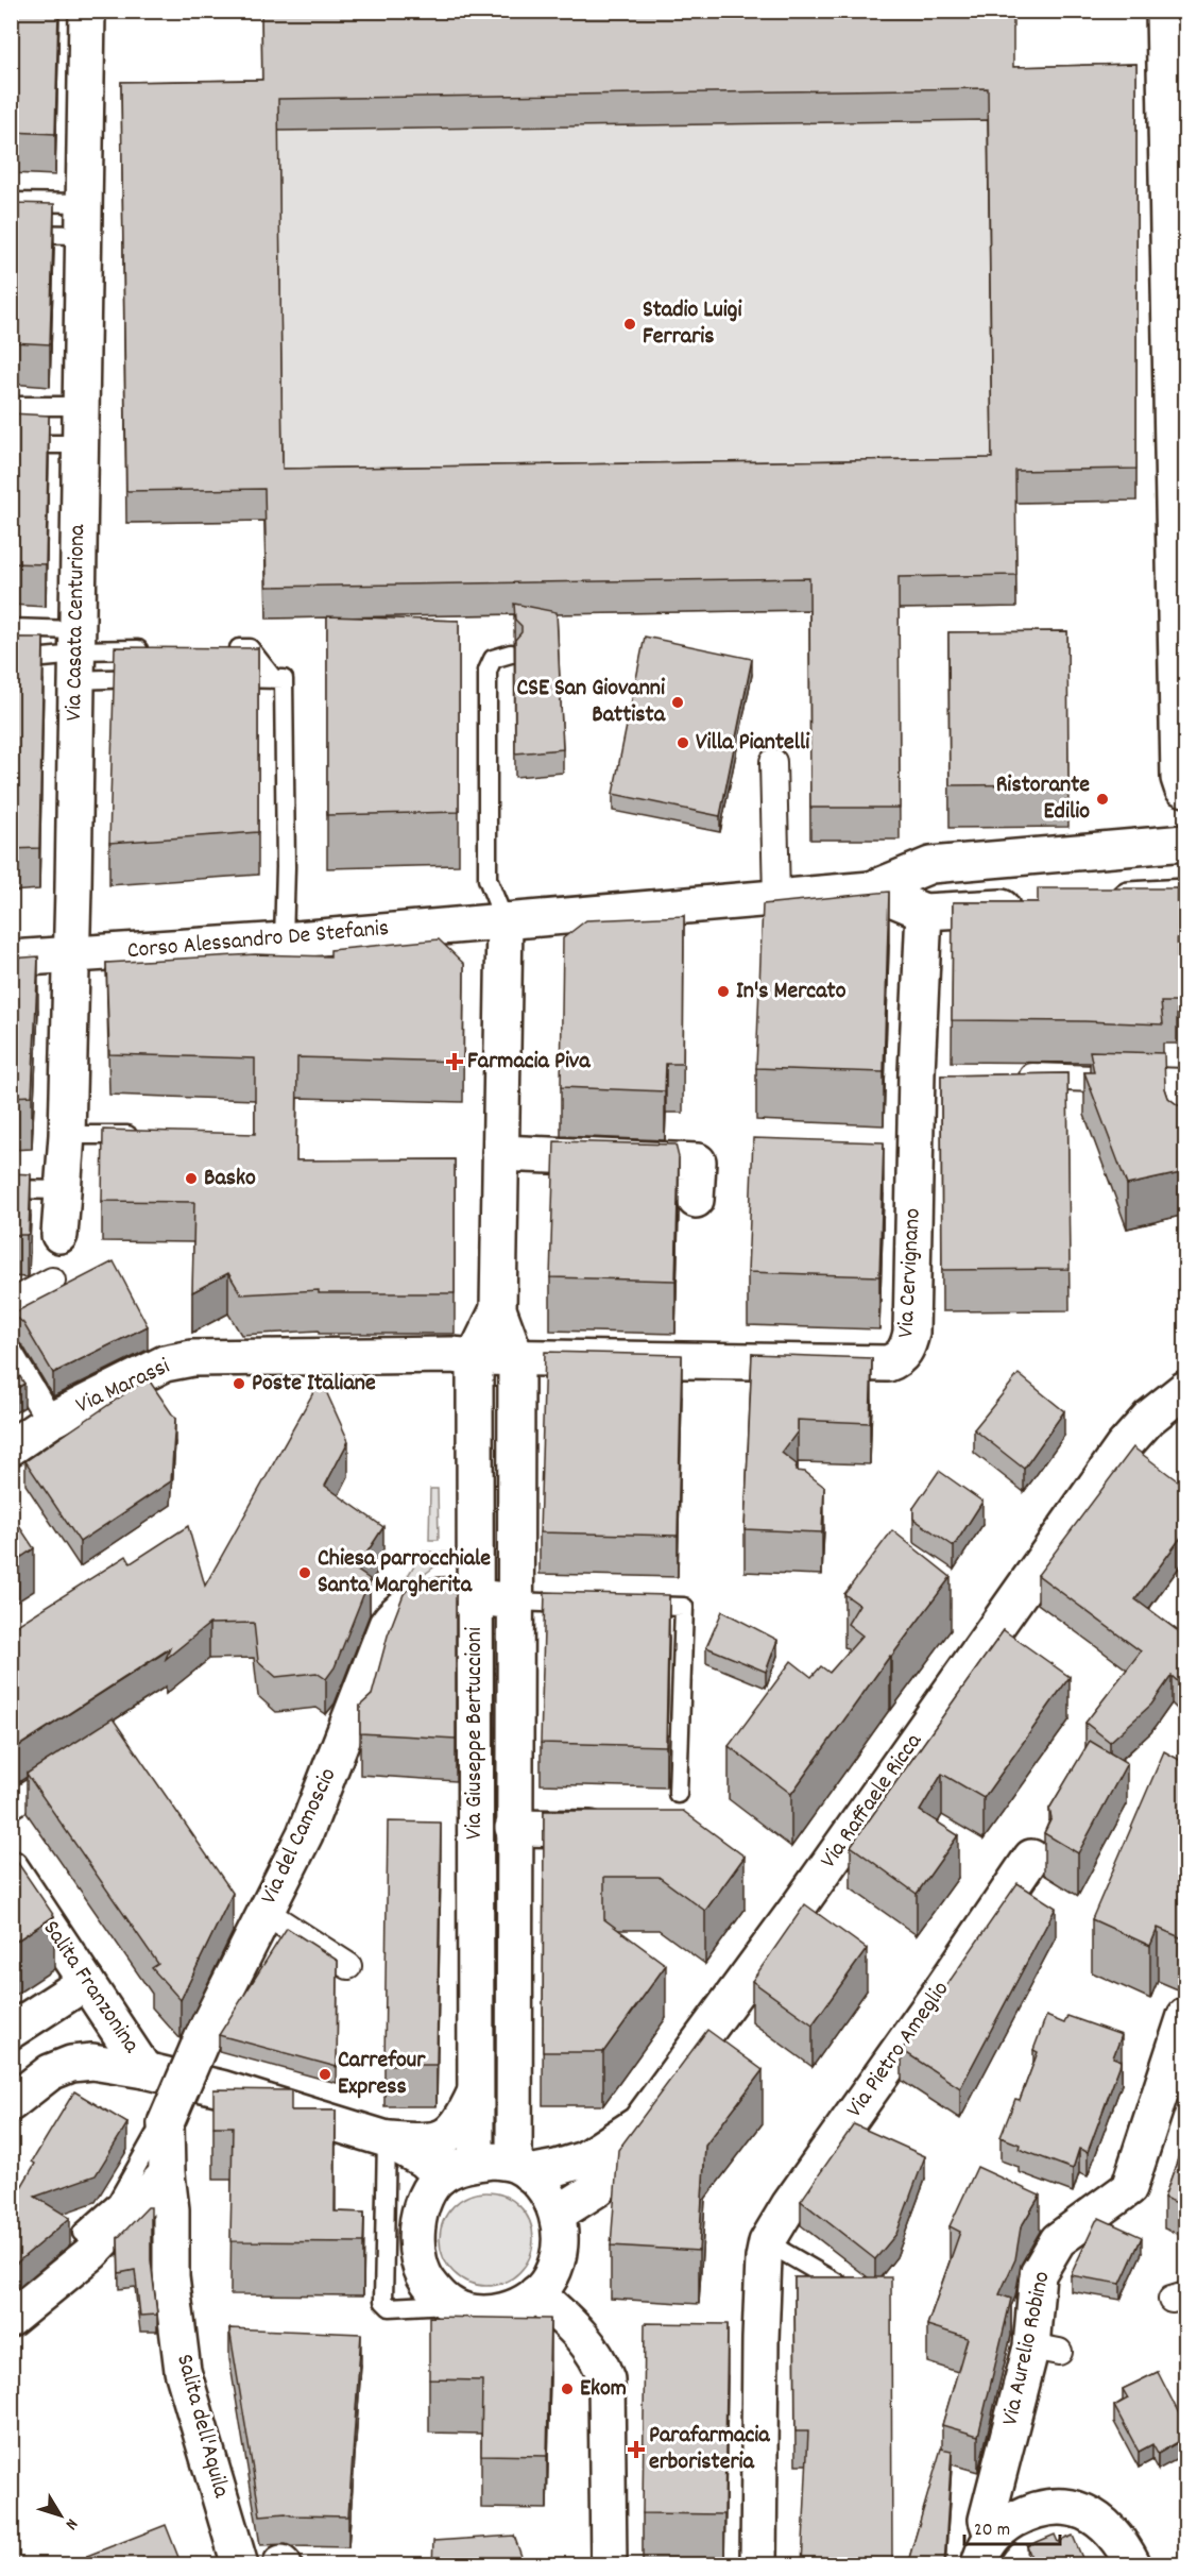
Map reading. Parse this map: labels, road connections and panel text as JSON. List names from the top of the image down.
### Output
{
  "streets": {
    "street": [
      "Via Casata Centuriona",
      "Corso Alessandro De Stefanis",
      "Via Cervignano",
      "Via Marassi",
      "Via Giuseppe Bertuccioni",
      "Via Raffaele Ricca",
      "Via del Camoscio",
      "Salita Franzonina",
      "Via Pietro Ameglio",
      "Via Aurelio Robino",
      "Salita dell'Aquila"
    ]
  },
  "crossings": [
    ["Via Casata Centuriona", "Corso Alessandro De Stefanis"],
    ["Corso Alessandro De Stefanis", "Via Cervignano"],
    ["Corso Alessandro De Stefanis", "Via Giuseppe Bertuccioni"],
    ["Via Cervignano", "Via Marassi"],
    ["Via Cervignano", "Via Giuseppe Bertuccioni"],
    ["Via Marassi", "Via Giuseppe Bertuccioni"],
    ["Via Giuseppe Bertuccioni", "Via Raffaele Ricca"],
    ["Via Giuseppe Bertuccioni", "Via del Camoscio"],
    ["Via del Camoscio", "Salita dell'Aquila"]
  ],
  "places": {
    "other": [
      "Stadio Luigi Ferraris",
      "CSE San Giovanni Battista",
      "Villa Piantelli",
      "Ristorante Edilio",
      "In's Mercato",
      "Basko",
      "Poste Italiane",
      "Chiesa parrocchiale Santa Margherita",
      "Carrefour Express",
      "Ekom"
    ],
    "health": ["Farmacia Piva", "Parafarmacia erboristeria"]
  },
  "scale_bar": "20 m",
  "north": "bottom right"
}
